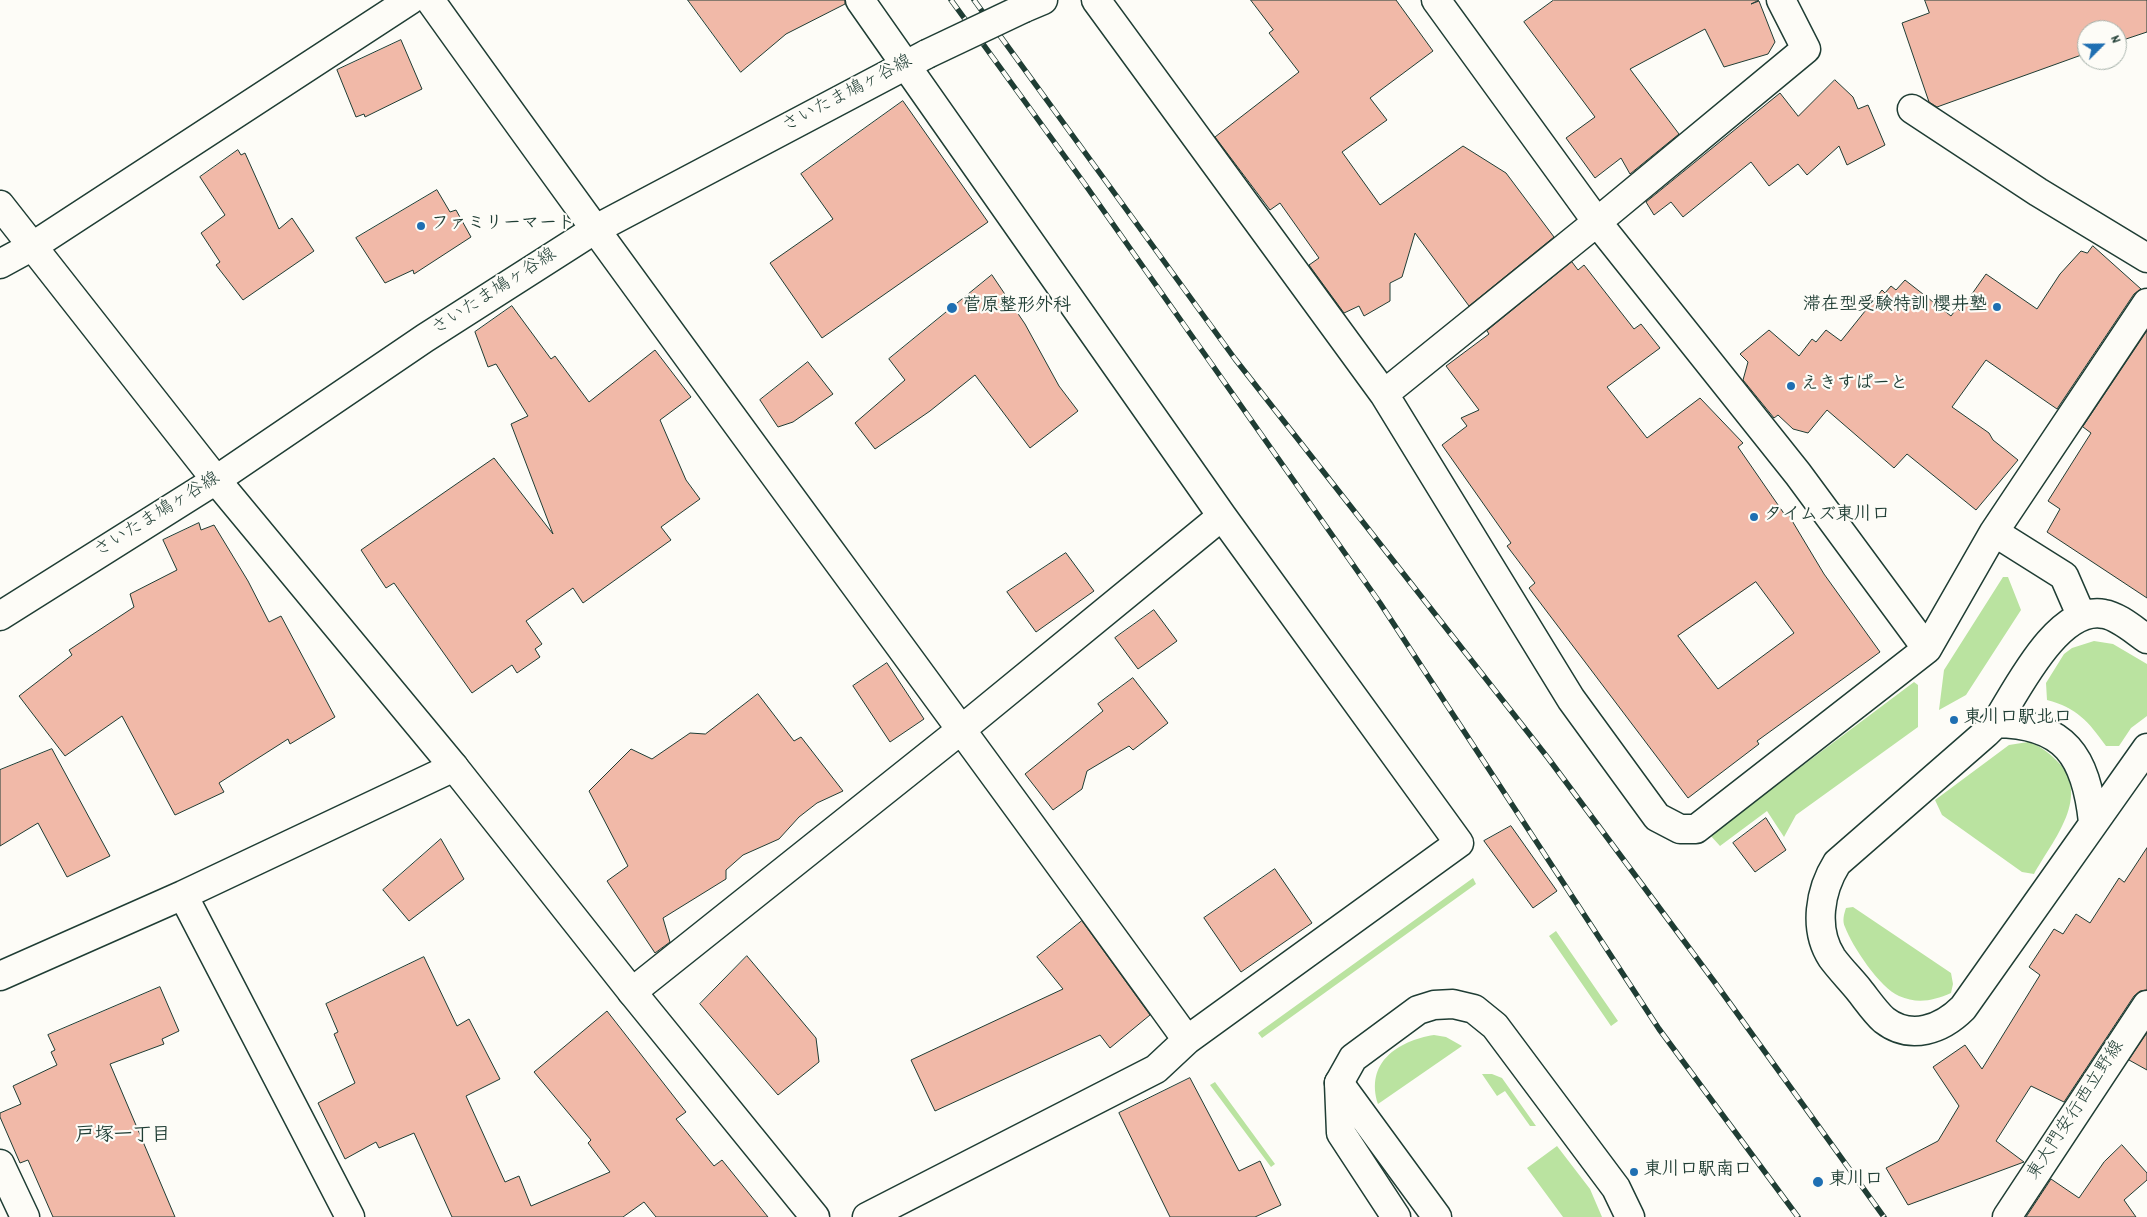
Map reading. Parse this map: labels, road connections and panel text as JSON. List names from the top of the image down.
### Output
{
  "streets": {
    "street": ["さいたま鳩ヶ谷線", "東大門安行西立野線"]
  },
  "districts": ["戸塚一丁目"],
  "places": [
    "ファミリーマート",
    "滞在型受験特訓 櫻井塾",
    "菅原整形外科",
    "えきすぱーと",
    "タイムズ東川口",
    "東川口駅北口",
    "東川口駅南口",
    "東川口"
  ],
  "north": "top right"
}
